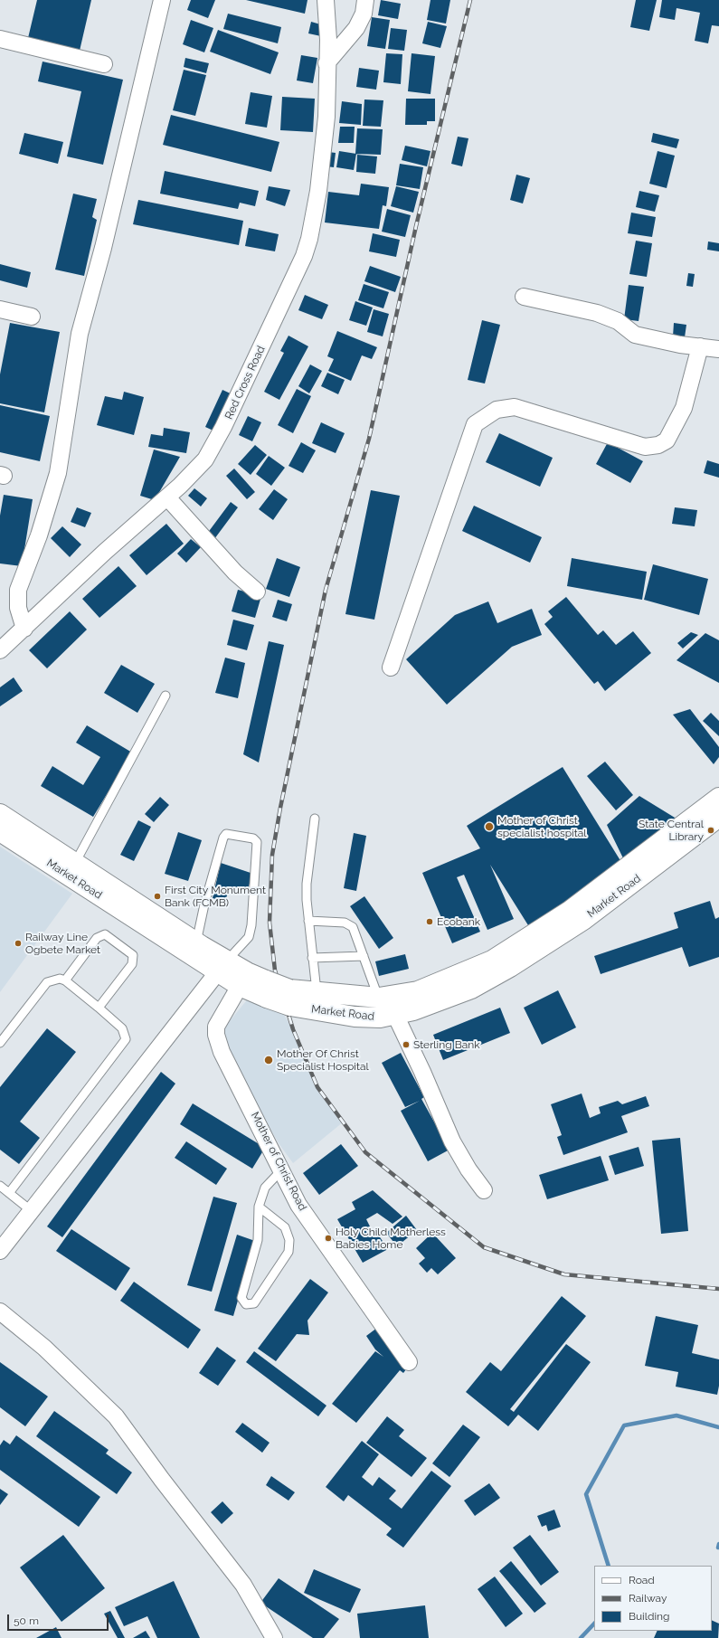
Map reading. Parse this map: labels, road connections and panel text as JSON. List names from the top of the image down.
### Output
{
  "streets": {
    "main road": ["Market Road"],
    "street": ["Red Cross Road", "Mother of Christ Road"]
  },
  "crossings": [
    ["Market Road", "Mother of Christ Road"]
  ],
  "places": [
    "Mother of Christ specialist hospital",
    "State Central Library",
    "First City Monument Bank (FCMB)",
    "Ecobank",
    "Railway Line Ogbete Market",
    "Sterling Bank",
    "Mother Of Christ Specialist Hospital",
    "Holy Child Motherless Babies Home"
  ],
  "legend": ["Road", "Railway", "Building"],
  "scale_bar": "50 m"
}
